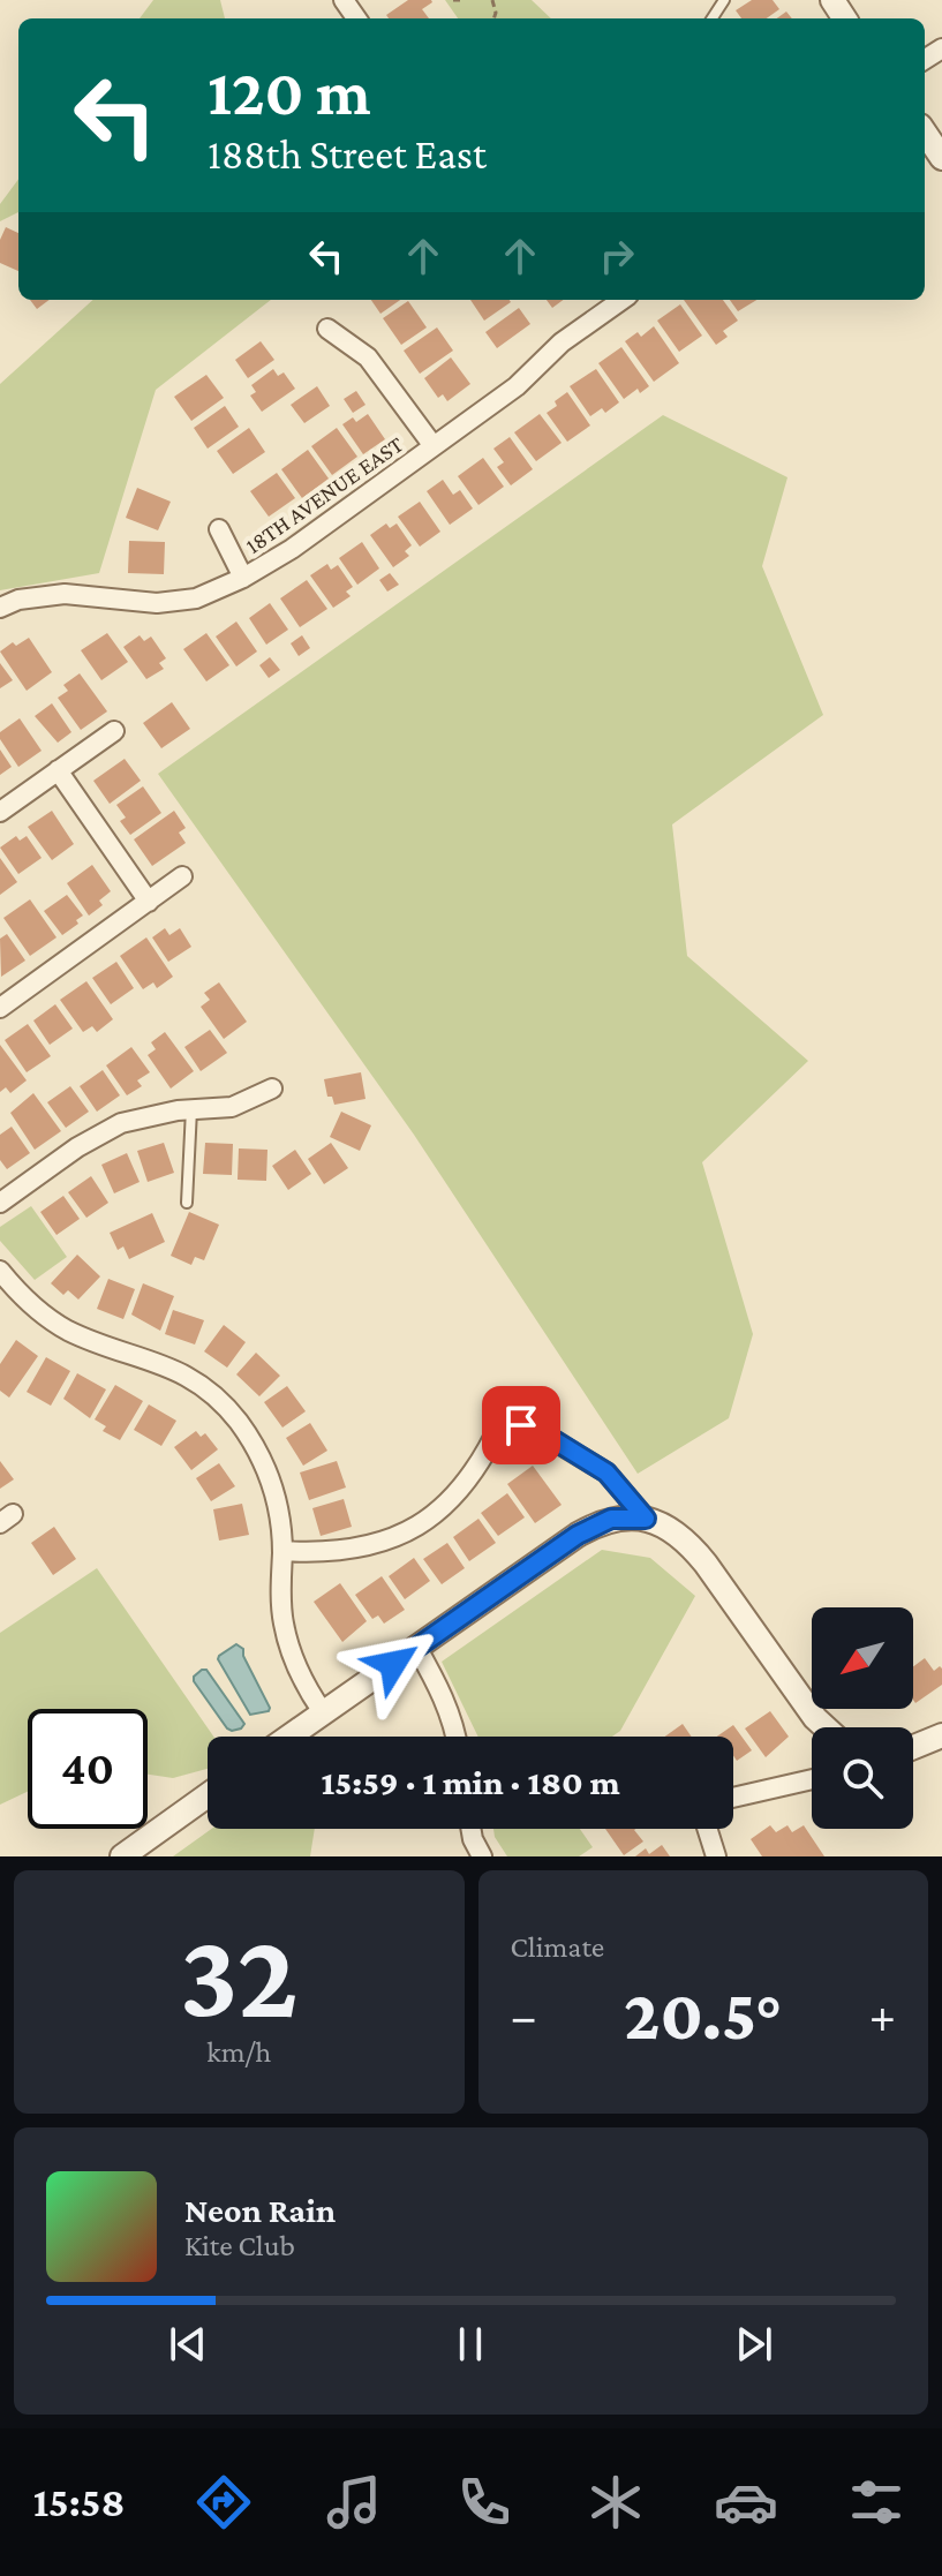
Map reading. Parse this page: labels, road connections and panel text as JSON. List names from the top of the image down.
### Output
{
  "streets": {
    "street": ["18TH AVENUE EAST"]
  },
  "north": "bottom left",
  "page": {
    "turn": ["120 m", "188th Street East"],
    "limit": "40",
    "trip": "15:59 · 1 min · 180 m",
    "tile": [
      ["32", "km/h"],
      "Climate"
    ],
    "heat": ["−", "20.5°", "+"],
    "song": ["Neon Rain", "Kite Club"],
    "tabs": "15:58"
  }
}
